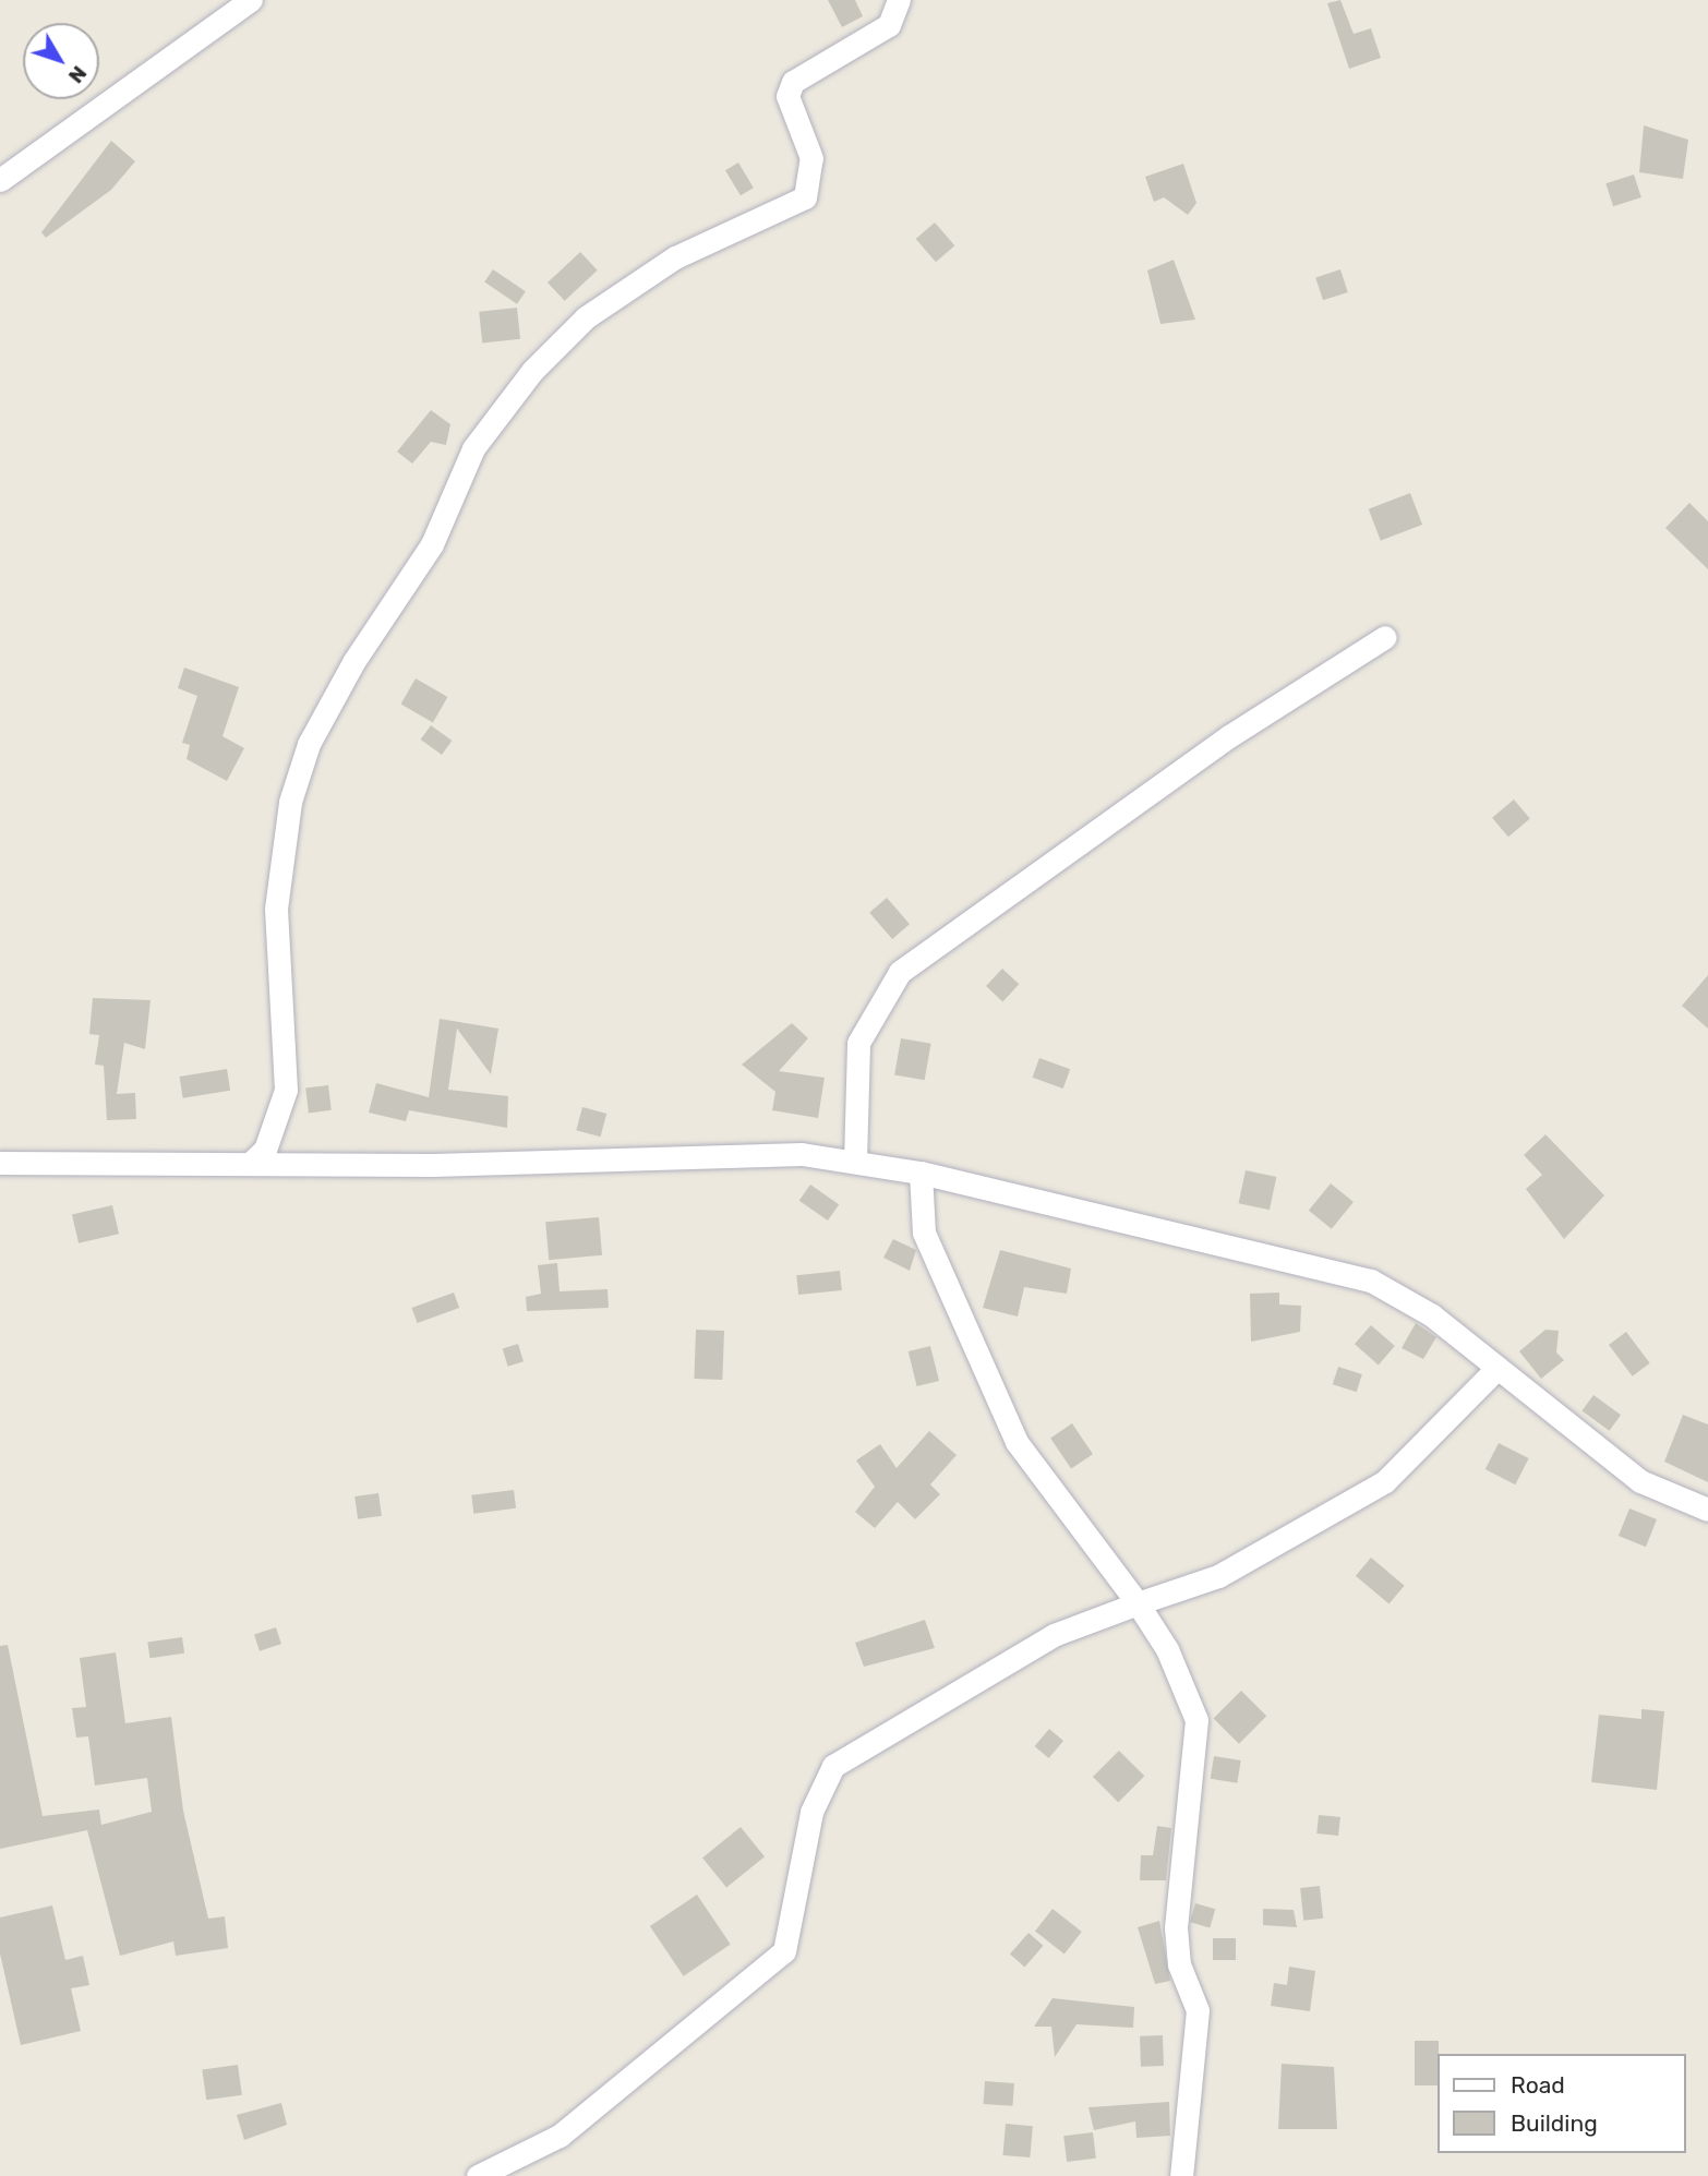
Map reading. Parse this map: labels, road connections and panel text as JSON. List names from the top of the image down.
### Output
{
  "legend": ["Road", "Building"],
  "north": "bottom right"
}
